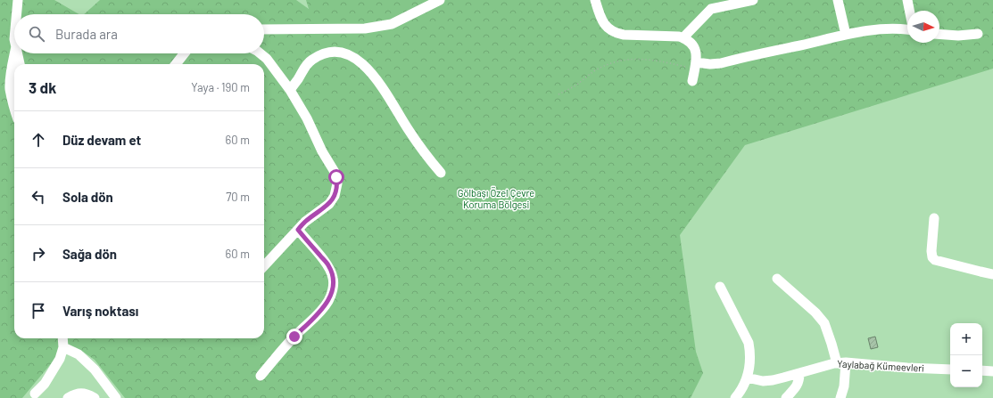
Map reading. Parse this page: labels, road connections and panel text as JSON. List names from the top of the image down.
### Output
{
  "streets": {
    "street": ["Yaylabağ Kümeevleri"]
  },
  "parks": ["Gölbaşı Özel Çevre Koruma Bölgesi"],
  "north": "right",
  "page": {
    "search": "Burada ara",
    "heading": ["3 dk", "Yaya · 190 m"],
    "list": [
      ["Düz devam et", "60 m"],
      ["Sola dön", "70 m"],
      ["Sağa dön", "60 m"],
      "Varış noktası"
    ],
    "map_buttons": ["+", "−"]
  }
}
